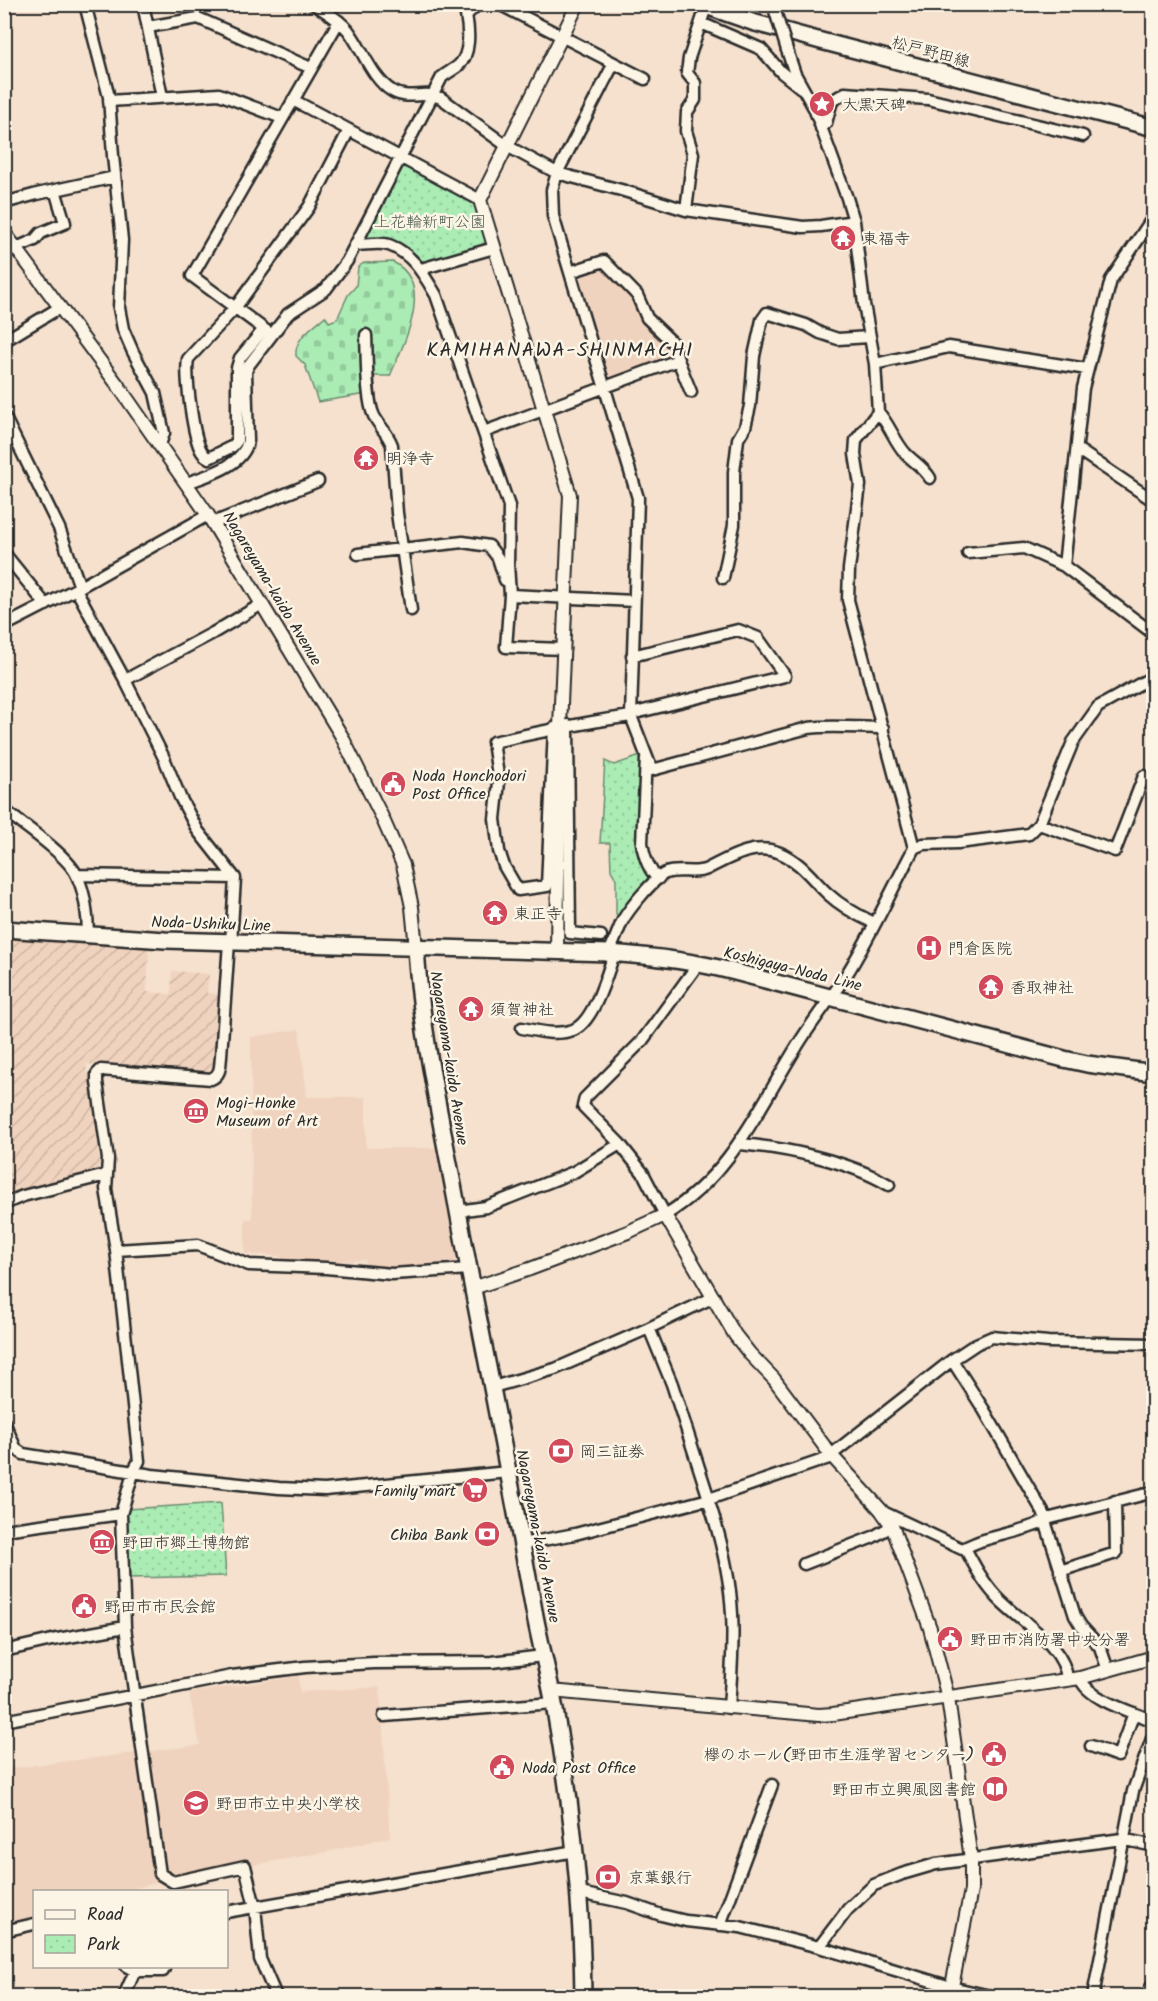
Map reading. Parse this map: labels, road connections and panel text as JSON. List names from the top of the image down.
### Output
{
  "streets": {
    "main road": [
      "松戸野田線",
      "Nagareyama-kaido Avenue",
      "Noda-Ushiku Line",
      "Koshigaya-Noda Line"
    ]
  },
  "crossings": [
    ["Nagareyama-kaido Avenue", "Noda-Ushiku Line"],
    ["Nagareyama-kaido Avenue", "Koshigaya-Noda Line"],
    ["Noda-Ushiku Line", "Koshigaya-Noda Line"]
  ],
  "districts": ["KAMIHANAWA-SHINMACHI"],
  "parks": ["上花輪新町公園"],
  "places": {
    "place": ["大黒天碑"],
    "temple": [
      "東福寺",
      "明浄寺",
      "東正寺",
      "香取神社",
      "須賀神社"
    ],
    "public building": [
      "Noda Honchodori Post Office",
      "野田市市民会館",
      "野田市消防署中央分署",
      "欅のホール(野田市生涯学習センター)",
      "Noda Post Office"
    ],
    "hospital": ["門倉医院"],
    "museum": ["Mogi-Honke Museum of Art", "野田市郷土博物館"],
    "bank": ["岡三証券", "Chiba Bank", "京葉銀行"],
    "supermarket": ["Family mart"],
    "library": ["野田市立興風図書館"],
    "school or university": ["野田市立中央小学校"]
  },
  "legend": ["Road", "Park"]
}
